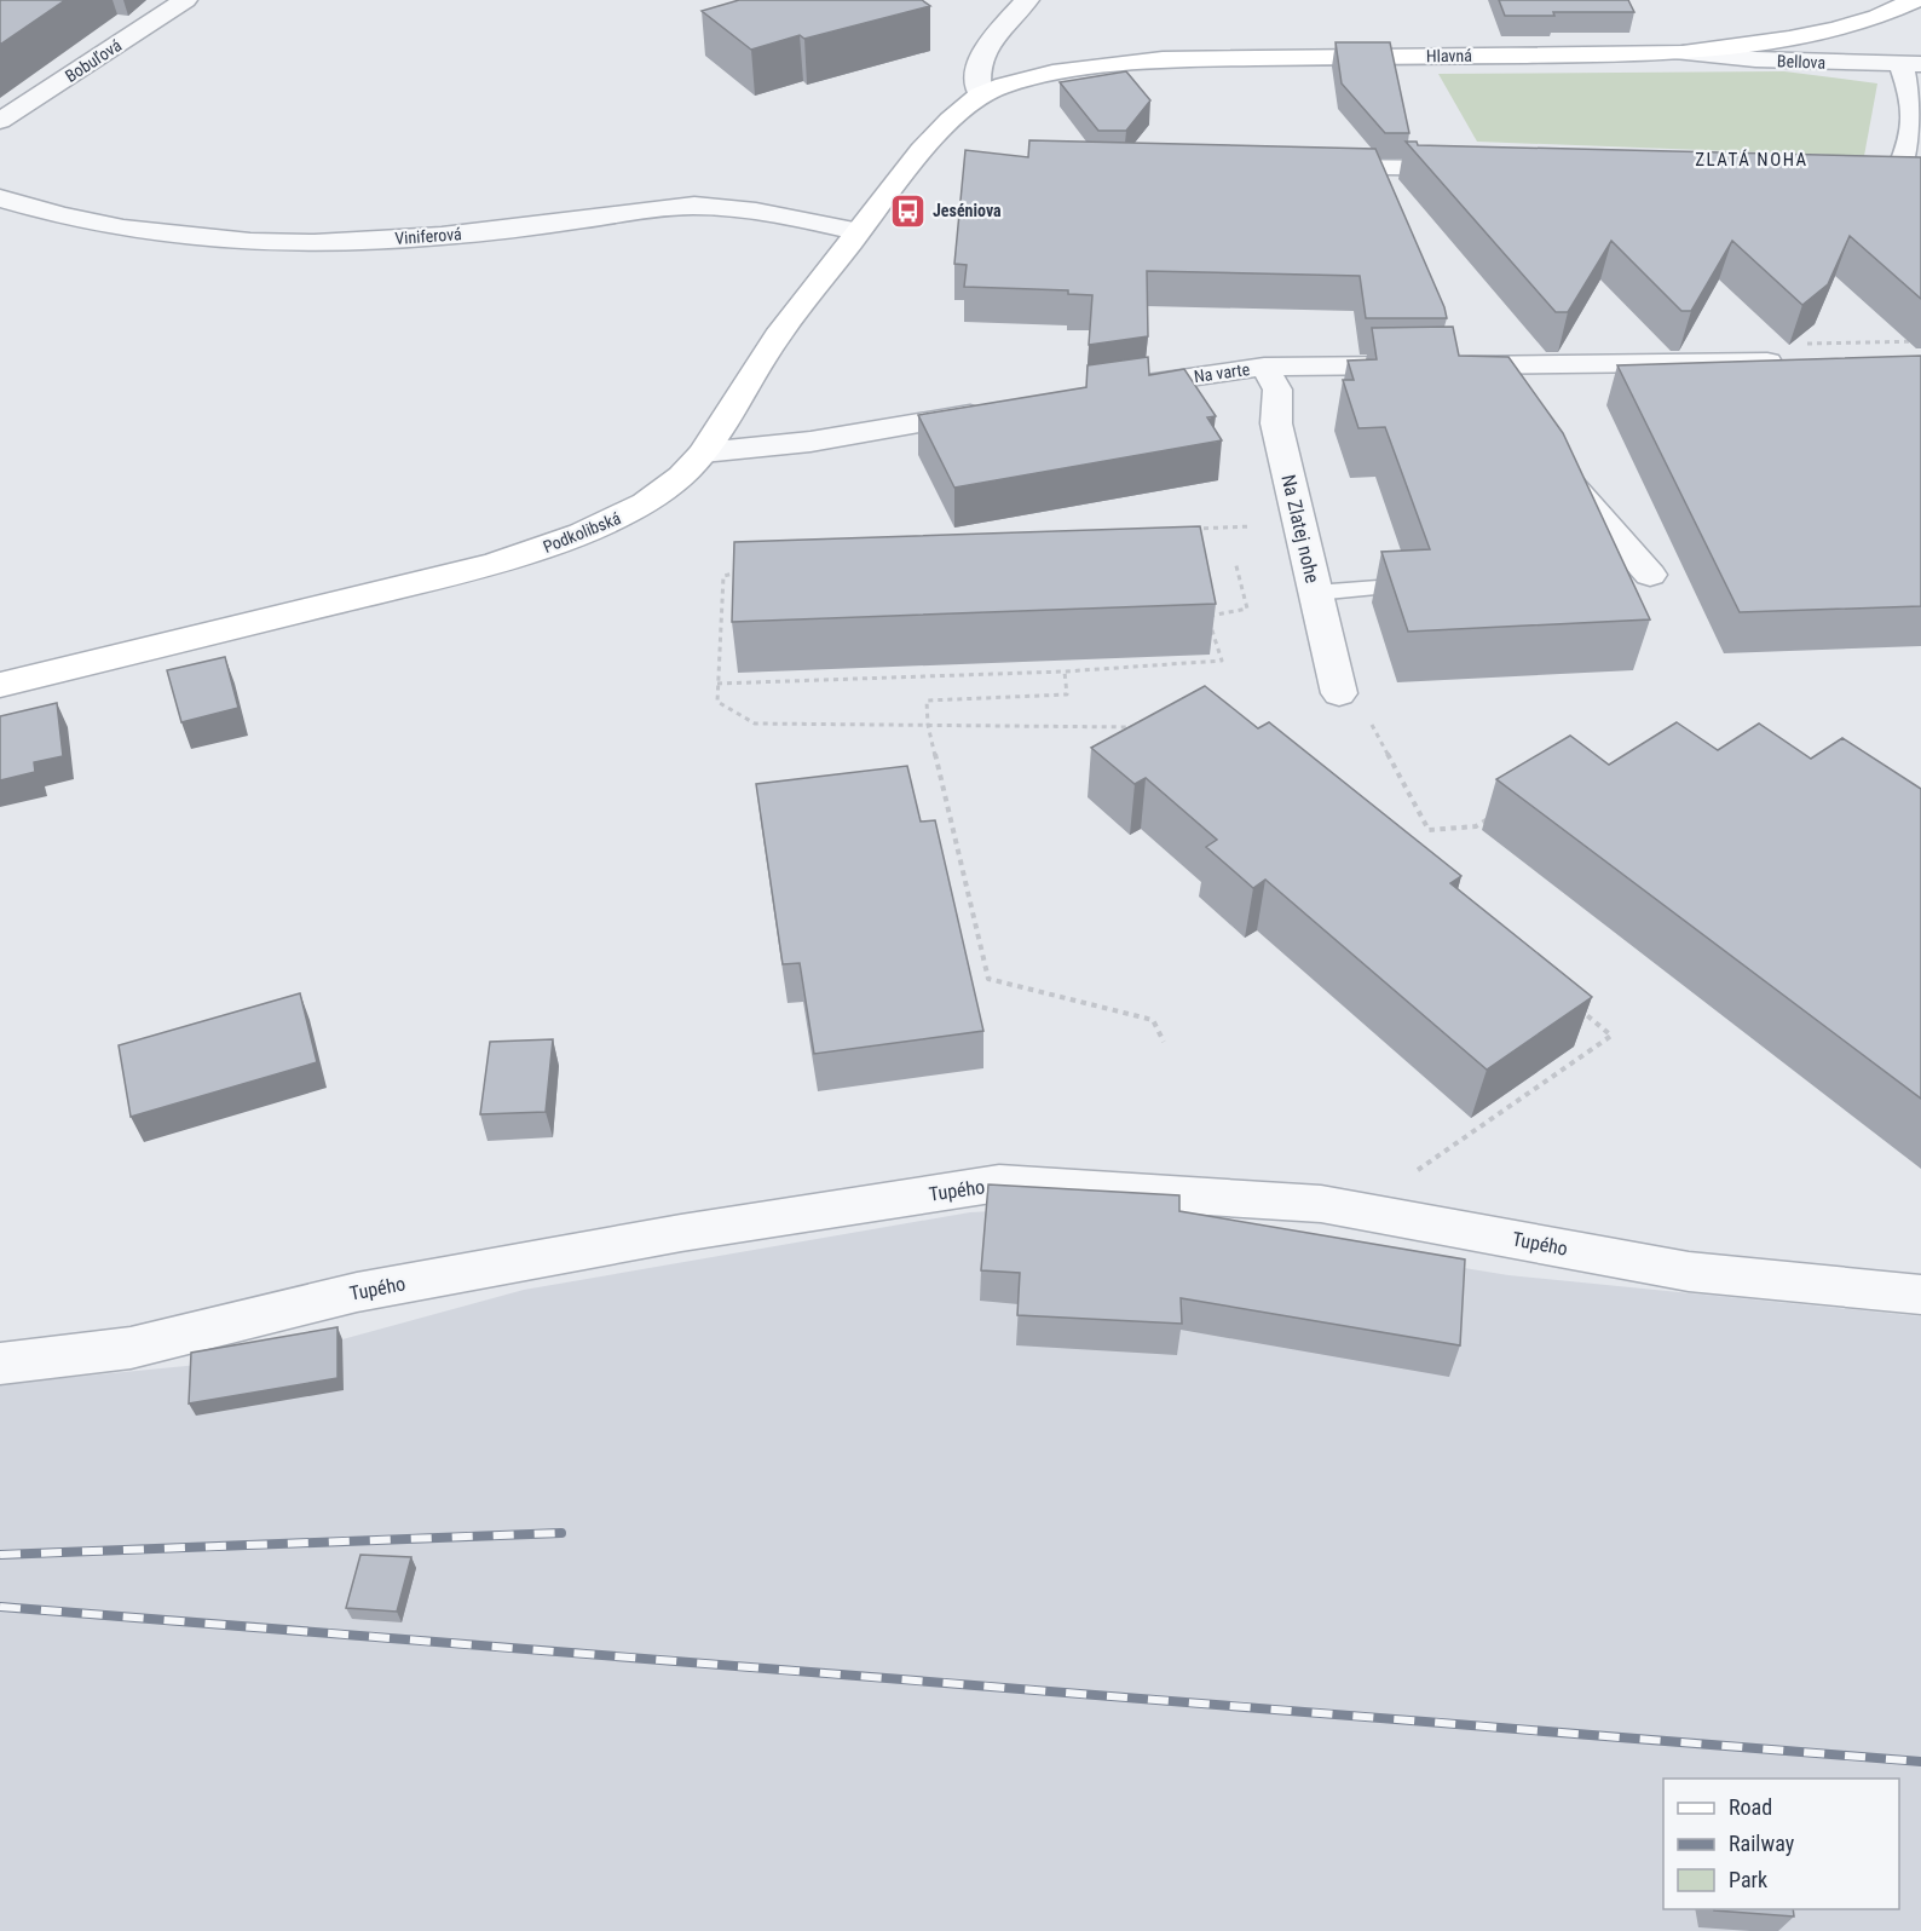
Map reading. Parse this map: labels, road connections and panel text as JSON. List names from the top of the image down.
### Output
{
  "streets": {
    "street": [
      "Hlavná",
      "Bobuľová",
      "Bellova",
      "Viniferová",
      "Na varte",
      "Na Zlatej nohe",
      "Podkolibská",
      "Tupého"
    ]
  },
  "crossings": [
    ["Hlavná", "Bellova"],
    ["Hlavná", "Podkolibská"],
    ["Viniferová", "Podkolibská"],
    ["Na varte", "Na Zlatej nohe"]
  ],
  "districts": ["ZLATÁ NOHA"],
  "places": {
    "bus stop": ["Jeséniova"]
  },
  "legend": ["Road", "Railway", "Park"]
}
